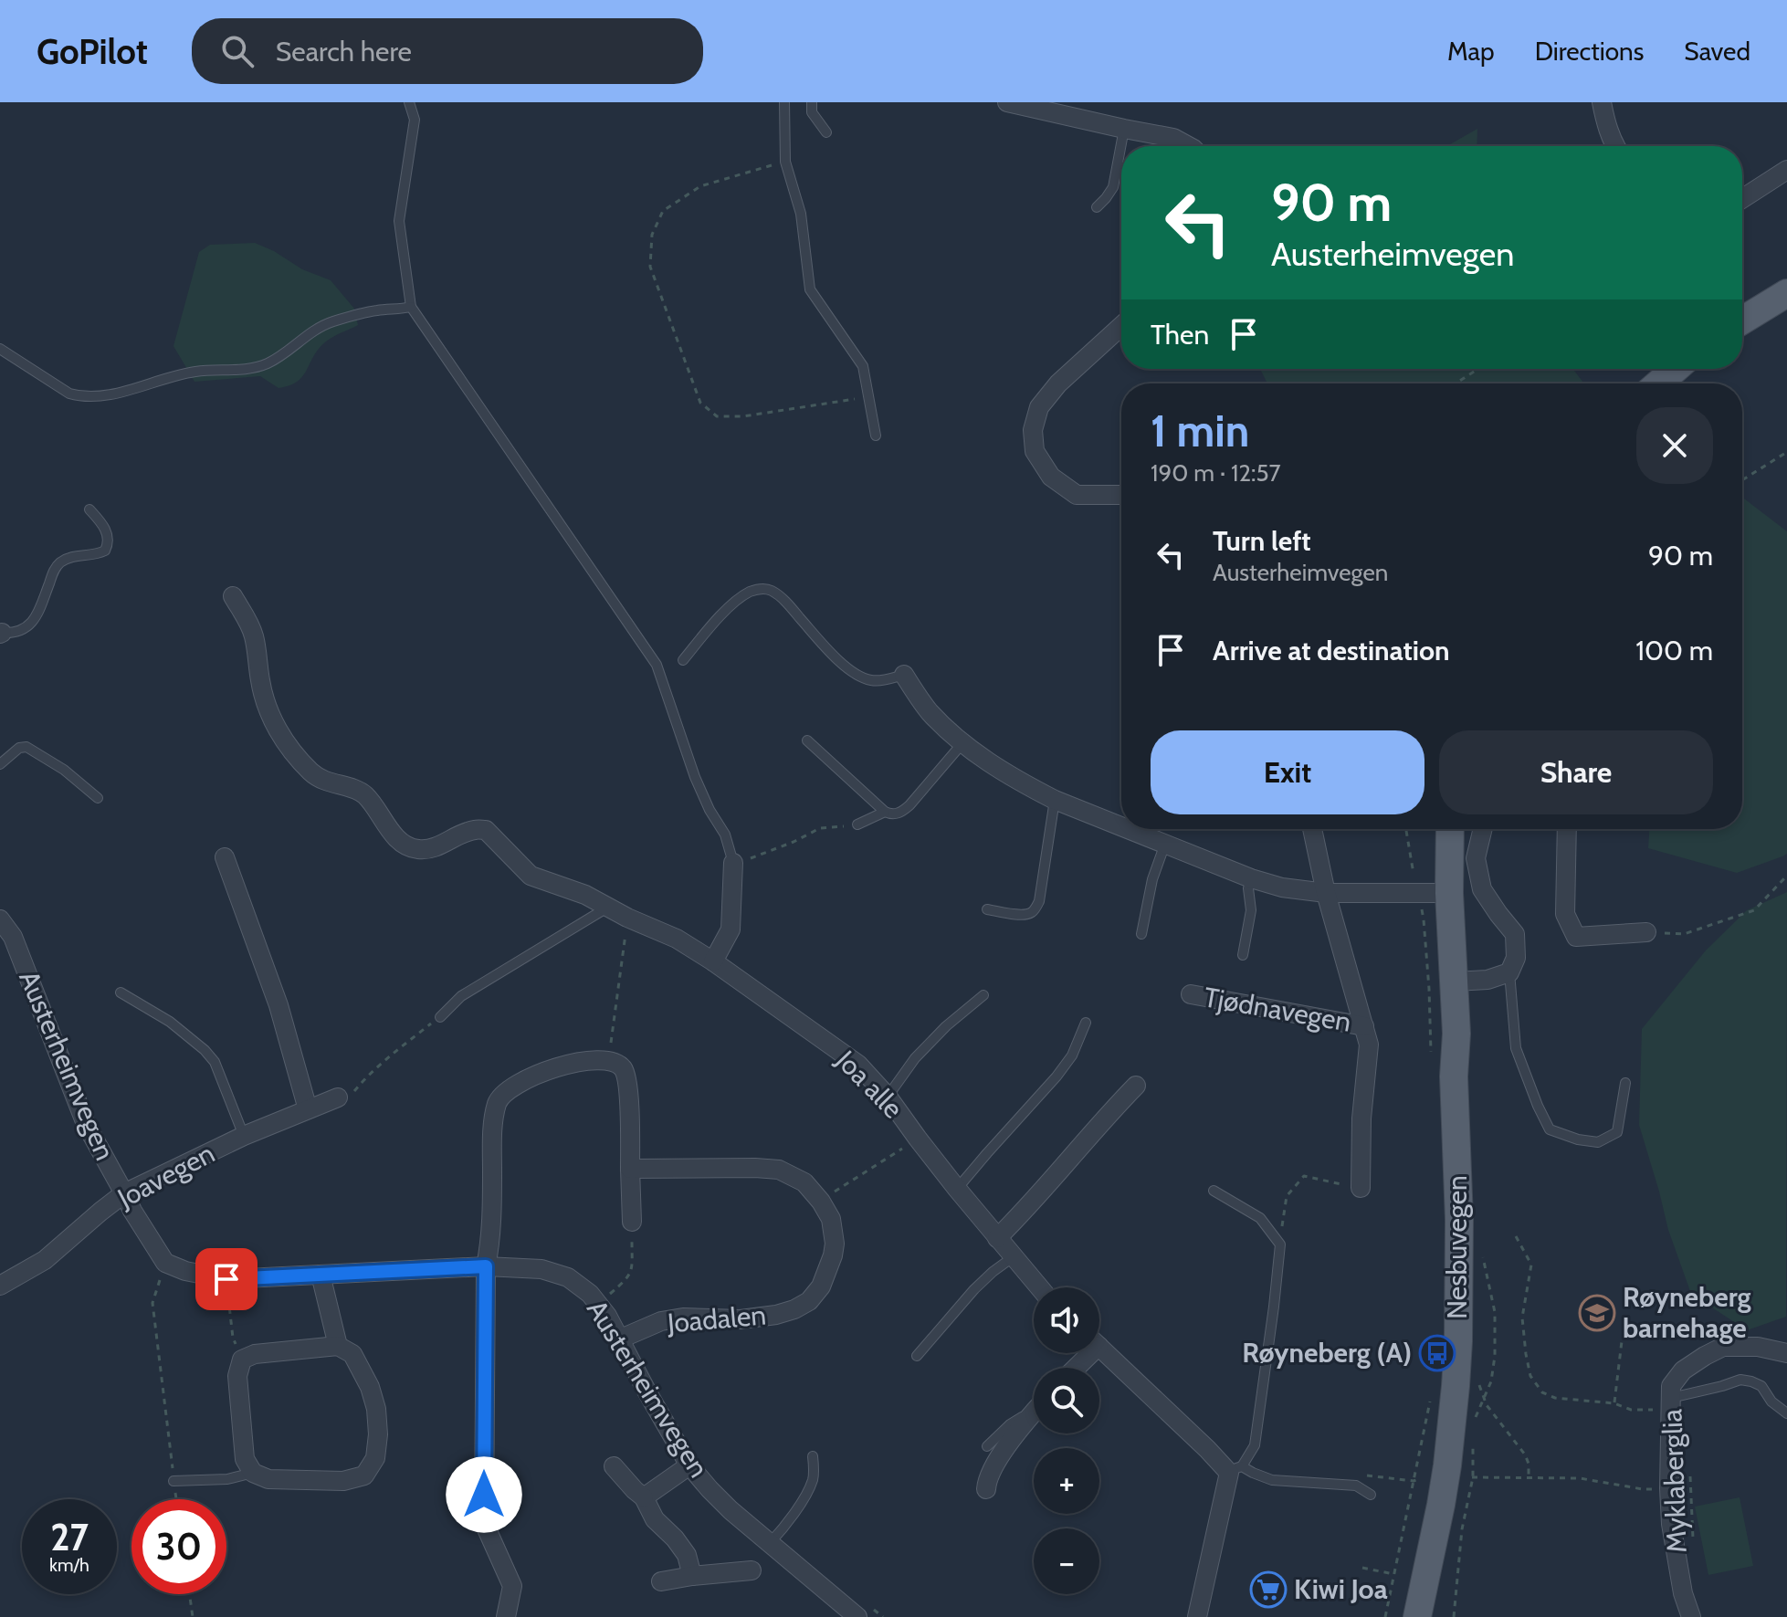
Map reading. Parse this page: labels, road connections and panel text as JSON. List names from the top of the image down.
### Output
{
  "streets": {
    "main road": ["Nesbuvegen"],
    "street": [
      "Tjødnavegen",
      "Austerheimvegen",
      "Joa alle",
      "Joavegen",
      "Joadalen",
      "Myklaberglia"
    ]
  },
  "crossings": [
    ["Austerheimvegen", "Joavegen"],
    ["Austerheimvegen", "Joadalen"]
  ],
  "places": {
    "school or university": ["Røyneberg barnehage"],
    "bus stop": ["Røyneberg (A)"],
    "supermarket": ["Kiwi Joa"]
  },
  "page": {
    "header": "GoPilot",
    "search": "Search here",
    "nav": ["Map", "Directions", "Saved"],
    "turn": ["90 m", "Austerheimvegen"],
    "then": "Then",
    "heading": ["1 min", "190 m · 12:57"],
    "list": [
      {
        "name": "Turn left",
        "note": "Austerheimvegen",
        "value": "90 m"
      },
      {
        "name": "Arrive at destination",
        "value": "100 m"
      }
    ],
    "buttons": ["Exit", "Share"],
    "map_buttons": ["+", "−"],
    "speed": "27 km/h",
    "limit": "30"
  }
}
